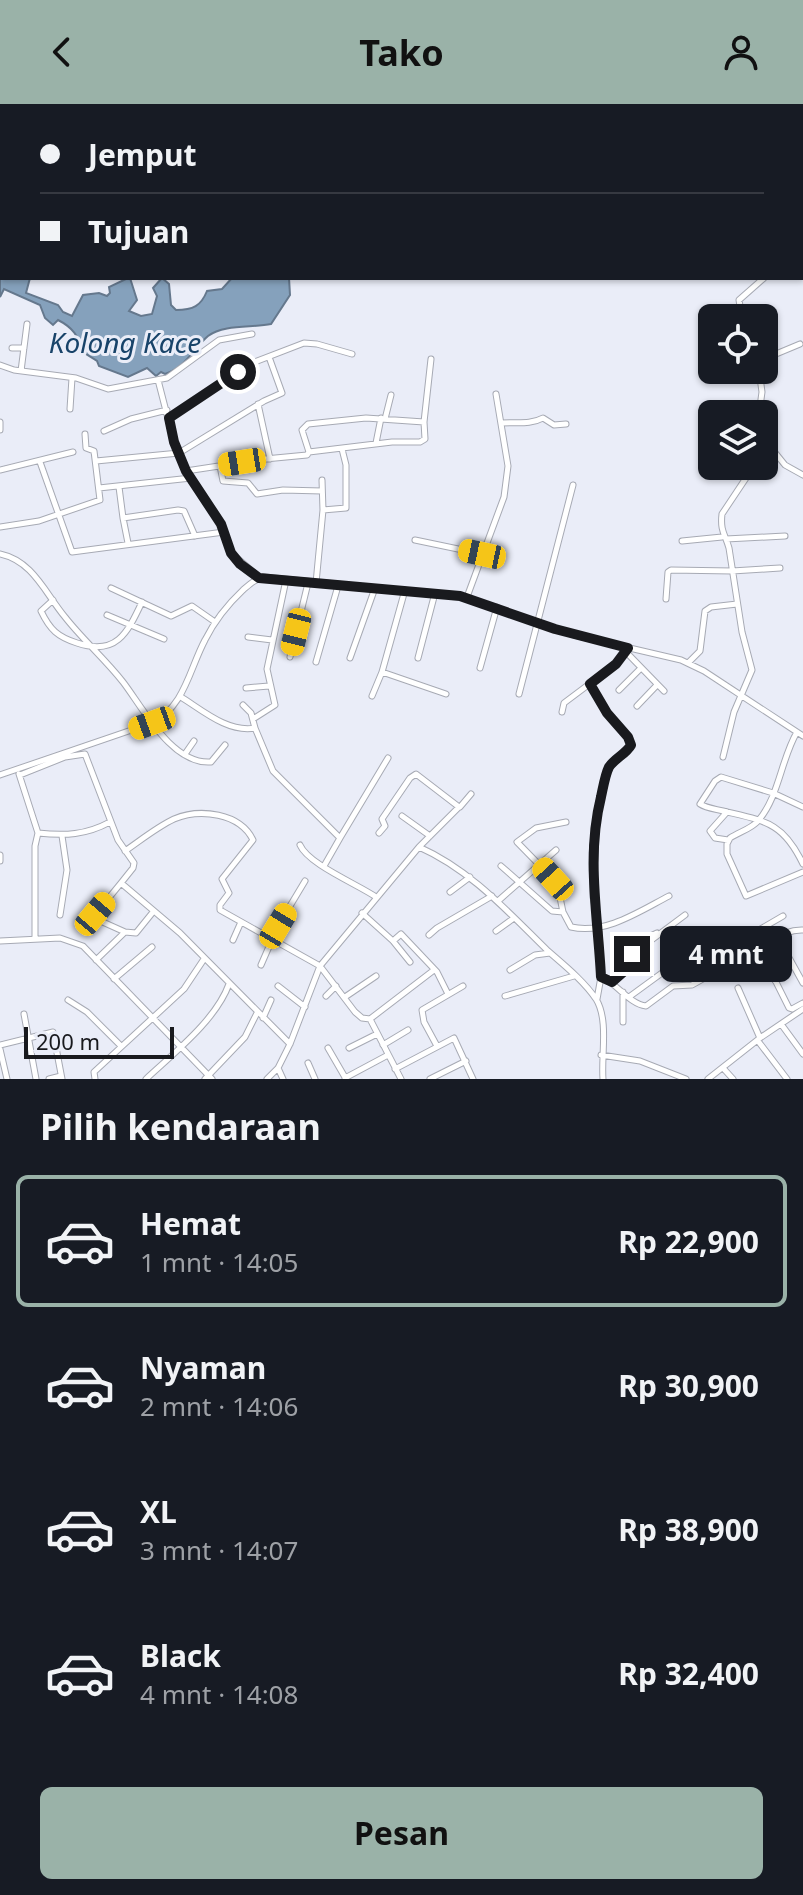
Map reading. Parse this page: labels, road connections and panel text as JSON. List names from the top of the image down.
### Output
{
  "water": ["Kolong Kace"],
  "scale_bar": "200 m",
  "page": {
    "header": "Tako",
    "banner": ["Jemput", "Tujuan"],
    "bubble": "4 mnt",
    "scale": "200 m",
    "heading": "Pilih kendaraan",
    "list": [
      {
        "name": "Hemat",
        "note": "1 mnt · 14:05",
        "value": "Rp 22,900"
      },
      {
        "name": "Nyaman",
        "note": "2 mnt · 14:06",
        "value": "Rp 30,900"
      },
      {
        "name": "XL",
        "note": "3 mnt · 14:07",
        "value": "Rp 38,900"
      },
      {
        "name": "Black",
        "note": "4 mnt · 14:08",
        "value": "Rp 32,400"
      }
    ],
    "buttons": "Pesan"
  }
}
